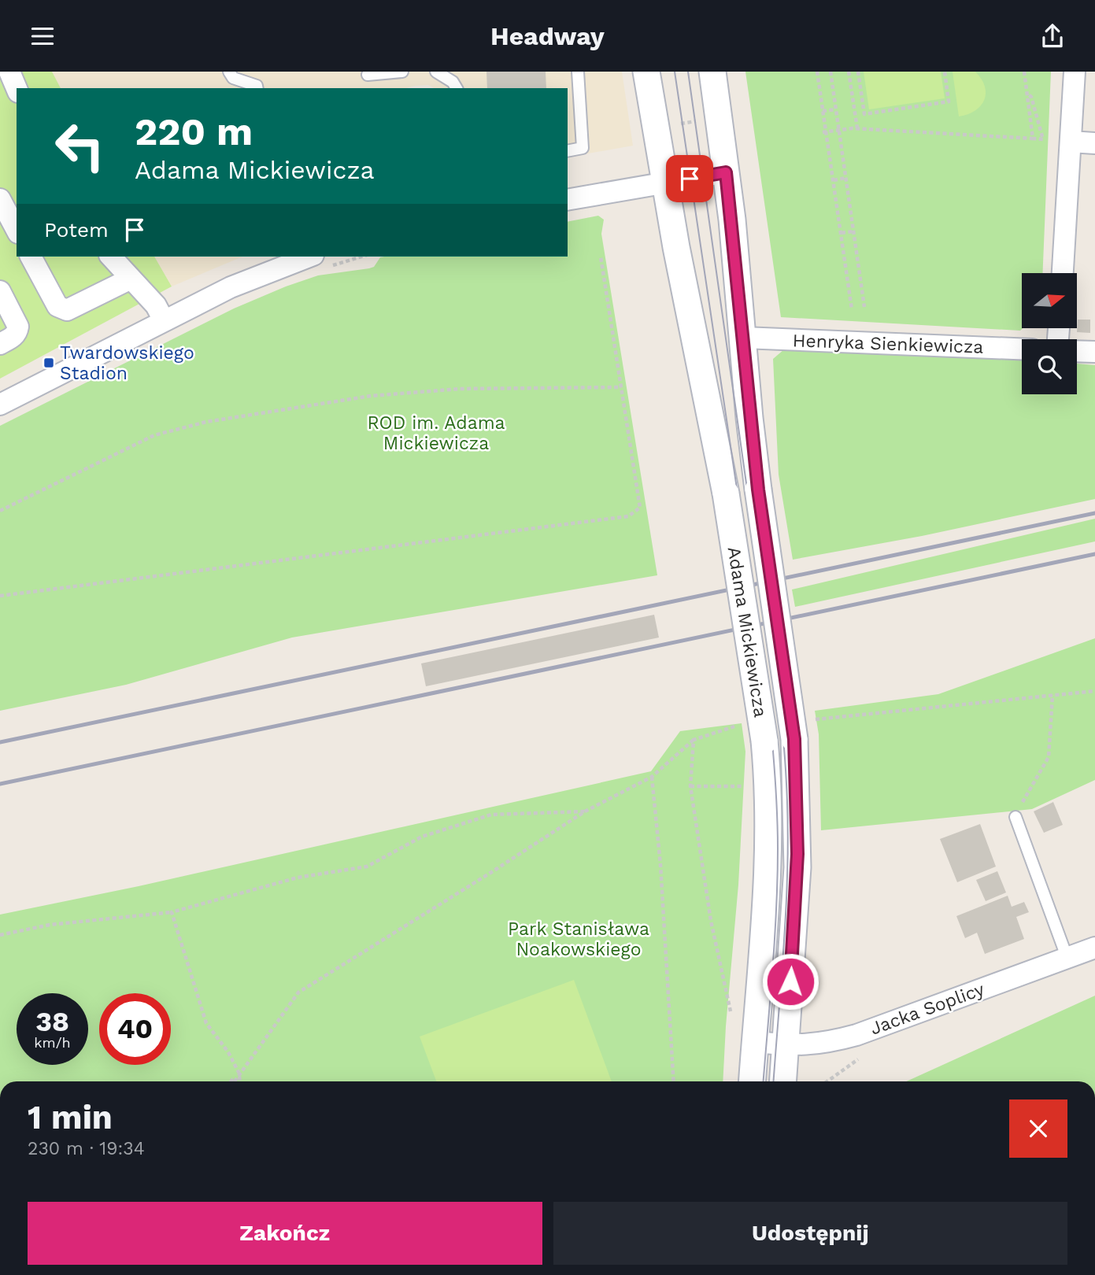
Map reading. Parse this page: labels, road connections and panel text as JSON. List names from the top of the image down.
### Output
{
  "streets": {
    "street": ["Henryka Sienkiewicza", "Adama Mickiewicza", "Jacka Soplicy"]
  },
  "crossings": [
    ["Henryka Sienkiewicza", "Adama Mickiewicza"],
    ["Adama Mickiewicza", "Jacka Soplicy"]
  ],
  "parks": ["ROD im. Adama Mickiewicza", "Park Stanisława Noakowskiego"],
  "places": {
    "transit": ["Twardowskiego Stadion"]
  },
  "north": "right",
  "page": {
    "header": "Headway",
    "turn": ["220 m", "Adama Mickiewicza"],
    "then": "Potem",
    "speed": "38 km/h",
    "limit": "40",
    "heading": ["1 min", "230 m · 19:34"],
    "buttons": ["Zakończ", "Udostępnij"]
  }
}
